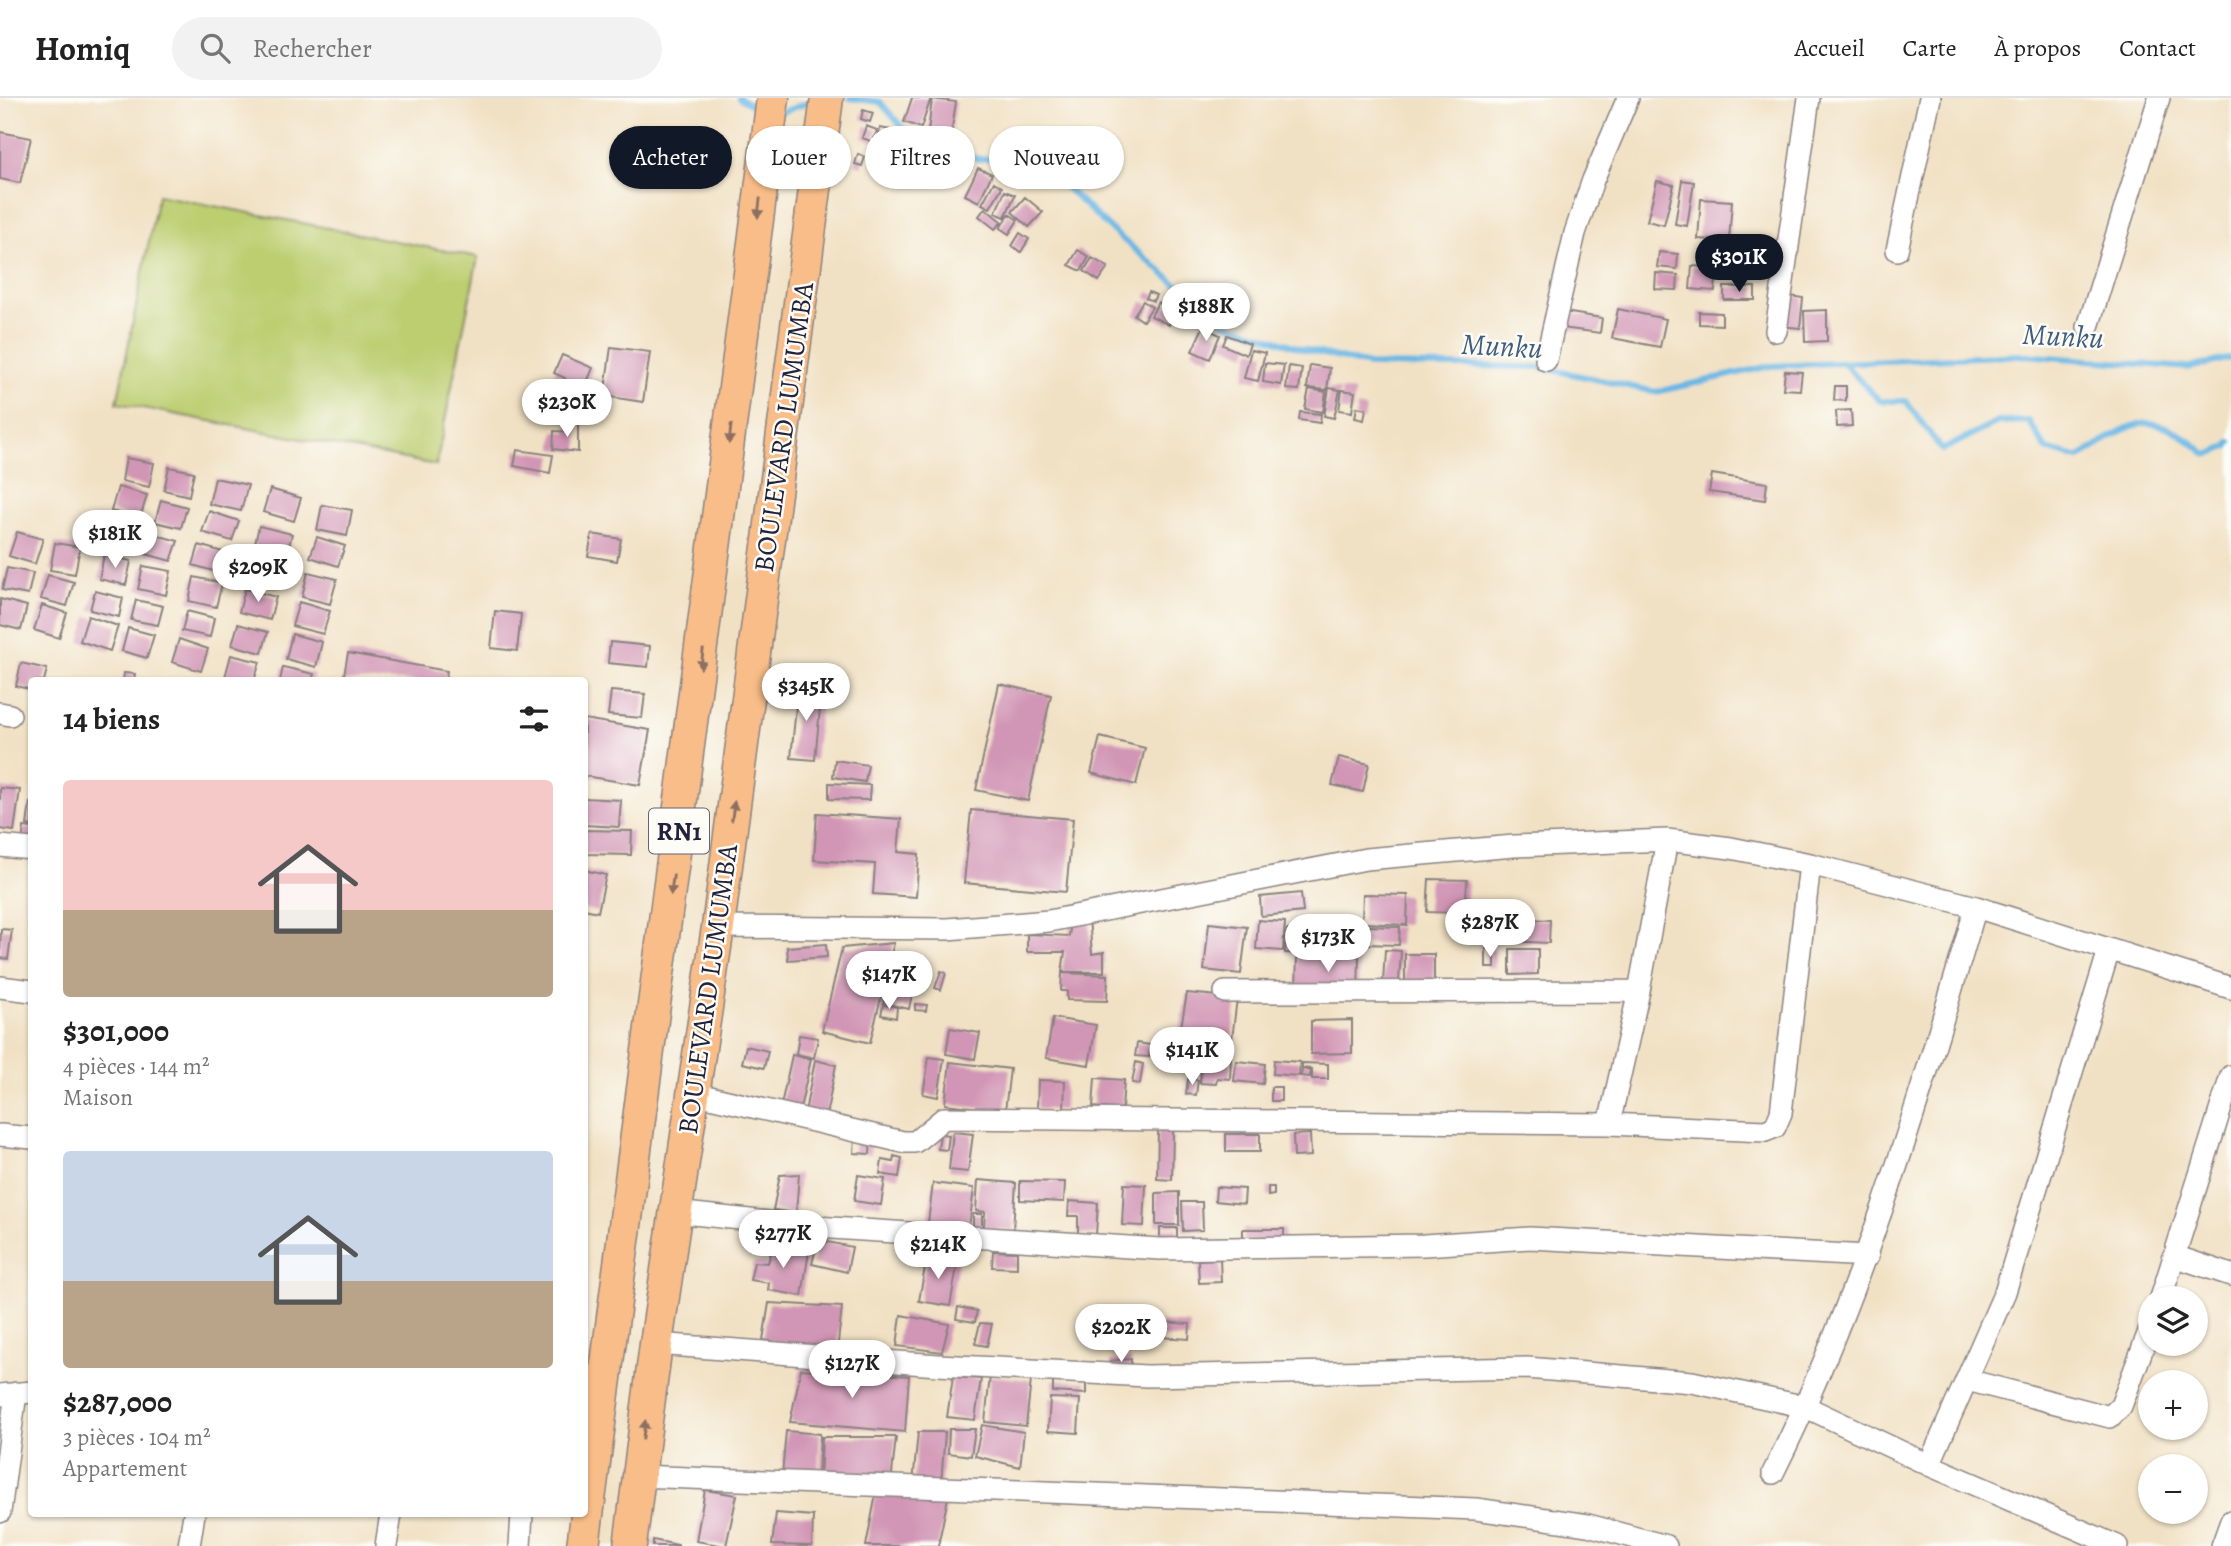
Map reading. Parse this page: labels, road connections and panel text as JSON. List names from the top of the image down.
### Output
{
  "streets": {
    "highway": ["BOULEVARD LUMUMBA", "RN1"]
  },
  "water": ["Munku"],
  "page": {
    "header": "Homiq",
    "search": "Rechercher",
    "nav": [
      "Accueil",
      "Carte",
      "À propos",
      "Contact"
    ],
    "chip": [
      "Acheter",
      "Louer",
      "Filtres",
      "Nouveau"
    ],
    "price": [
      "$301K",
      "$188K",
      "$230K",
      "$181K",
      "$209K",
      "$345K",
      "$287K",
      "$173K",
      "$147K",
      "$141K",
      "$277K",
      "$214K",
      "$202K",
      "$127K"
    ],
    "heading": "14 biens",
    "list": [
      {
        "name": "$301,000",
        "note": "4 pièces · 144 m² · Maison"
      },
      {
        "name": "$287,000",
        "note": "3 pièces · 104 m² · Appartement"
      }
    ],
    "map_buttons": ["+", "−"]
  }
}
